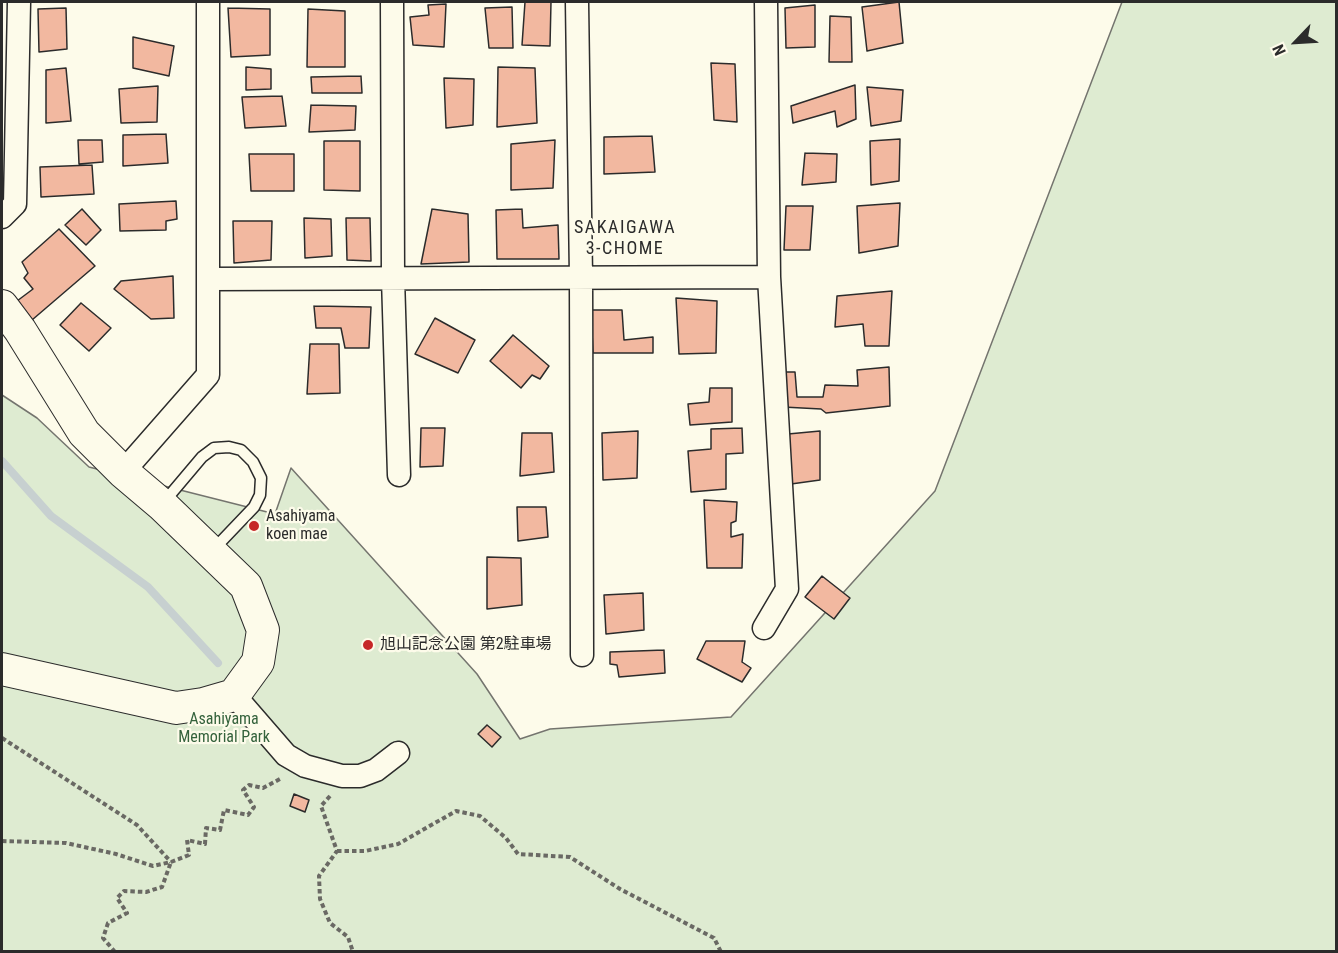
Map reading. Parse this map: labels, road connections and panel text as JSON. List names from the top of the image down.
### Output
{
  "districts": ["SAKAIGAWA 3-CHOME"],
  "parks": ["Asahiyama Memorial Park"],
  "places": ["Asahiyama koen mae", "旭山記念公園 第2駐車場"],
  "north": "bottom left"
}
